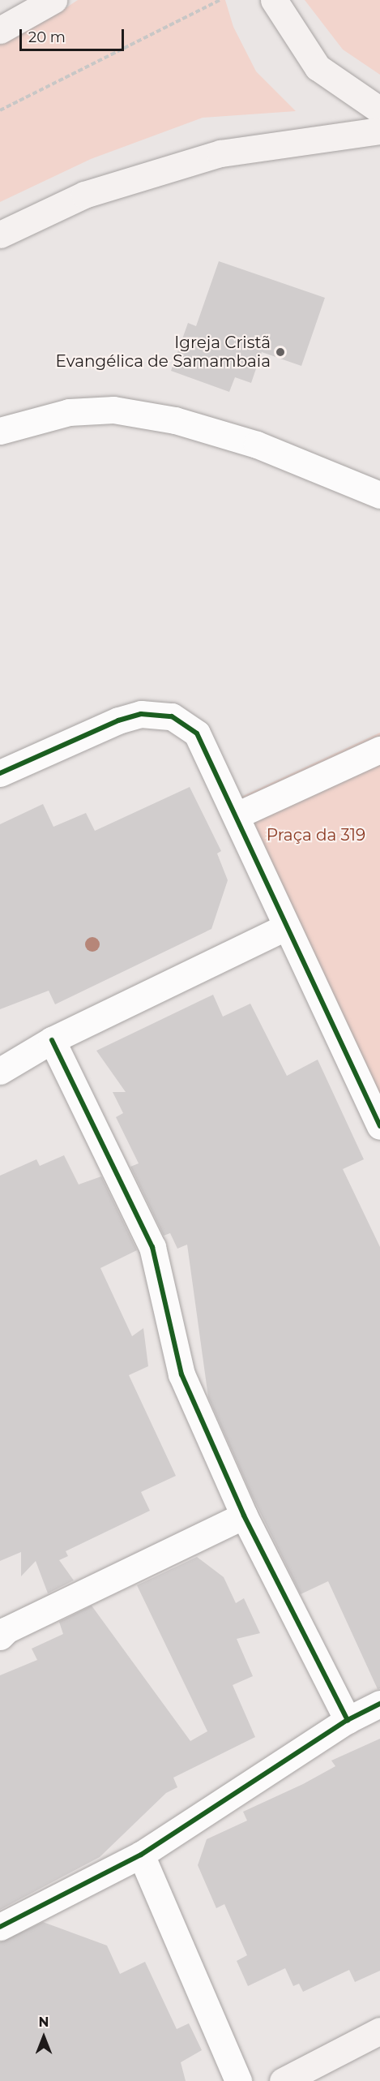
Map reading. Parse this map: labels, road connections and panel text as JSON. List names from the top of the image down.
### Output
{
  "parks": ["Praça da 319"],
  "places": ["Igreja Cristã Evangélica de Samambaia"],
  "scale_bar": "20 m",
  "north": "top"
}
